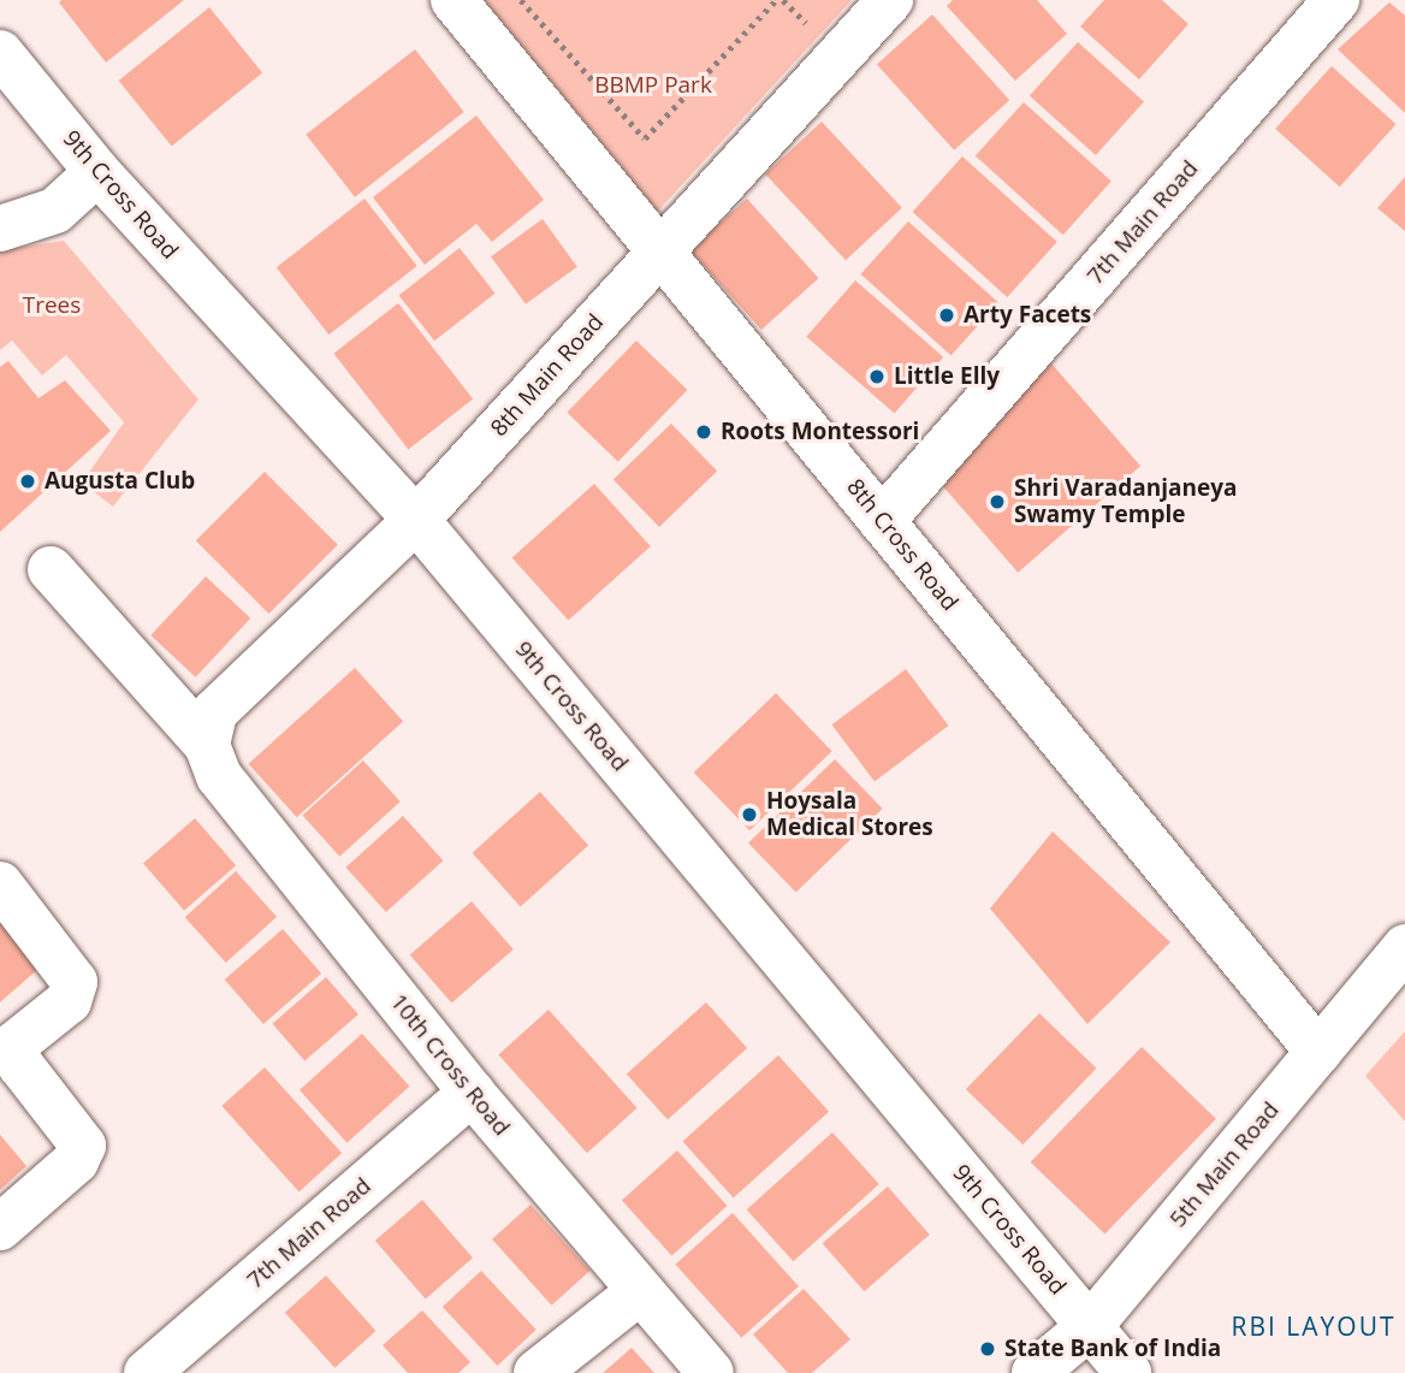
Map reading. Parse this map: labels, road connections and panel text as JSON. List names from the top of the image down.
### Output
{
  "streets": {
    "street": [
      "9th Cross Road",
      "7th Main Road",
      "8th Main Road",
      "8th Cross Road",
      "10th Cross Road",
      "5th Main Road"
    ]
  },
  "crossings": [
    ["9th Cross Road", "8th Main Road"],
    ["9th Cross Road", "5th Main Road"],
    ["7th Main Road", "8th Cross Road"],
    ["7th Main Road", "10th Cross Road"],
    ["8th Main Road", "8th Cross Road"],
    ["8th Main Road", "10th Cross Road"],
    ["8th Cross Road", "5th Main Road"]
  ],
  "districts": ["RBI LAYOUT"],
  "parks": ["BBMP Park", "Trees"],
  "places": [
    "Arty Facets",
    "Little Elly",
    "Roots Montessori",
    "Augusta Club",
    "Shri Varadanjaneya Swamy Temple",
    "Hoysala Medical Stores",
    "State Bank of India"
  ]
}
